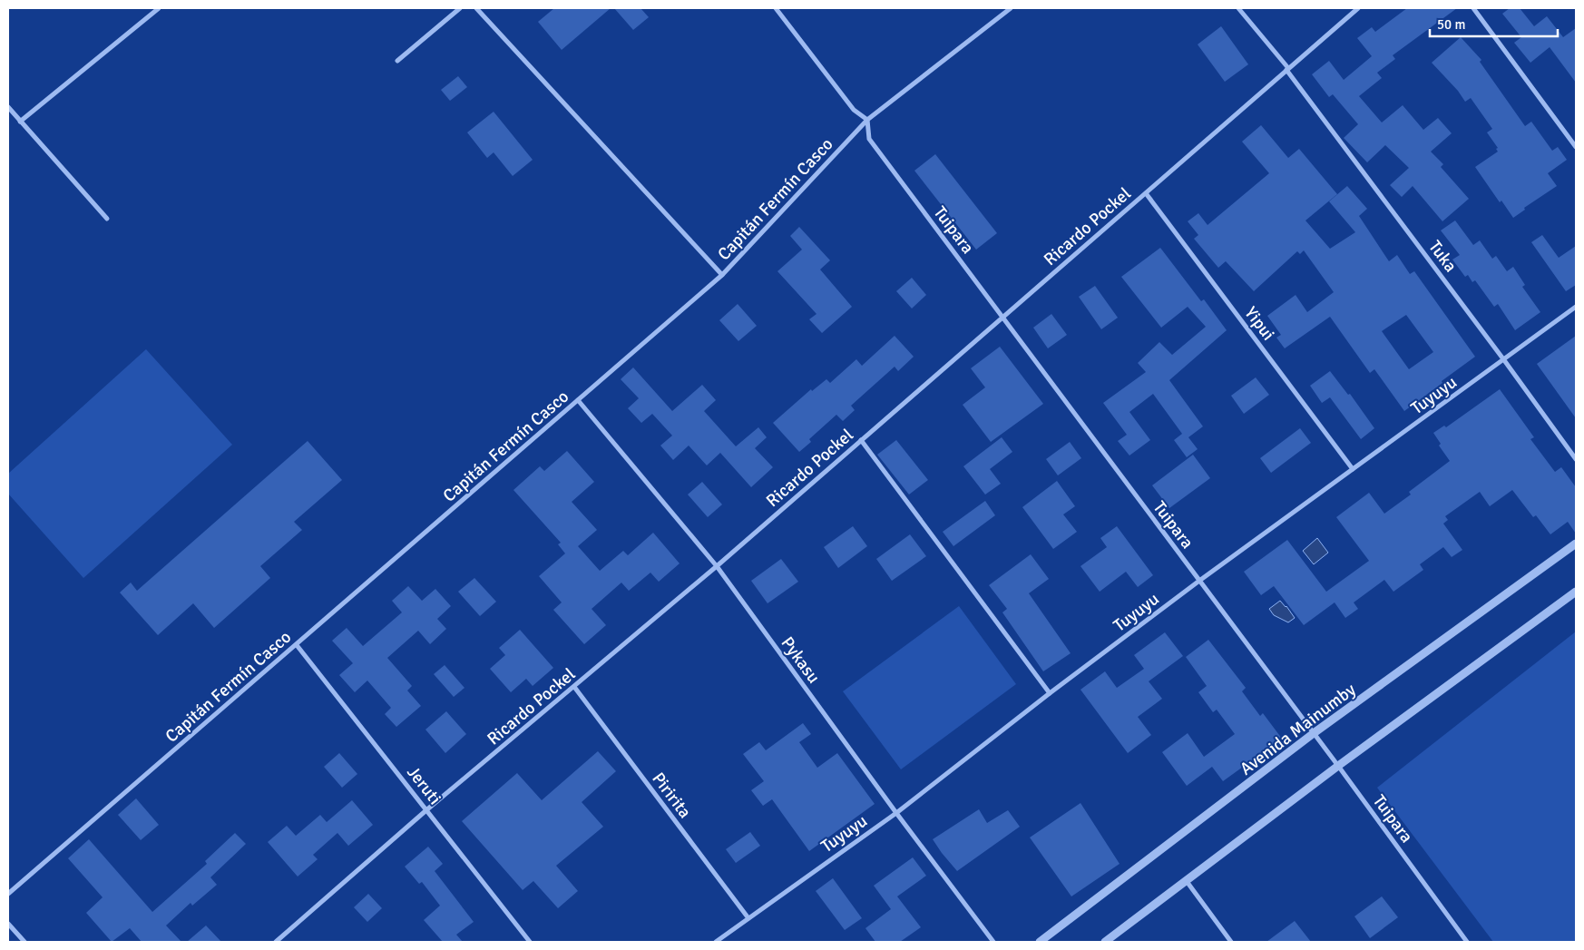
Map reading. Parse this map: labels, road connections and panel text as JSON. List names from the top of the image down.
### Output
{
  "streets": {
    "street": [
      "Capitán Fermín Casco",
      "Ricardo Pockel",
      "Tuipara",
      "Tuka",
      "Yipui",
      "Tuyuyu",
      "Pykasu",
      "Avenida Mainumby",
      "Jeruti",
      "Piririta"
    ]
  },
  "crossings": [
    ["Capitán Fermín Casco", "Tuipara"],
    ["Capitán Fermín Casco", "Pykasu"],
    ["Capitán Fermín Casco", "Jeruti"],
    ["Ricardo Pockel", "Tuipara"],
    ["Ricardo Pockel", "Tuka"],
    ["Ricardo Pockel", "Yipui"],
    ["Ricardo Pockel", "Pykasu"],
    ["Ricardo Pockel", "Jeruti"],
    ["Ricardo Pockel", "Piririta"],
    ["Tuipara", "Tuyuyu"],
    ["Tuipara", "Avenida Mainumby"],
    ["Tuka", "Tuyuyu"],
    ["Yipui", "Tuyuyu"],
    ["Tuyuyu", "Pykasu"],
    ["Tuyuyu", "Piririta"]
  ],
  "scale_bar": "50 m"
}
